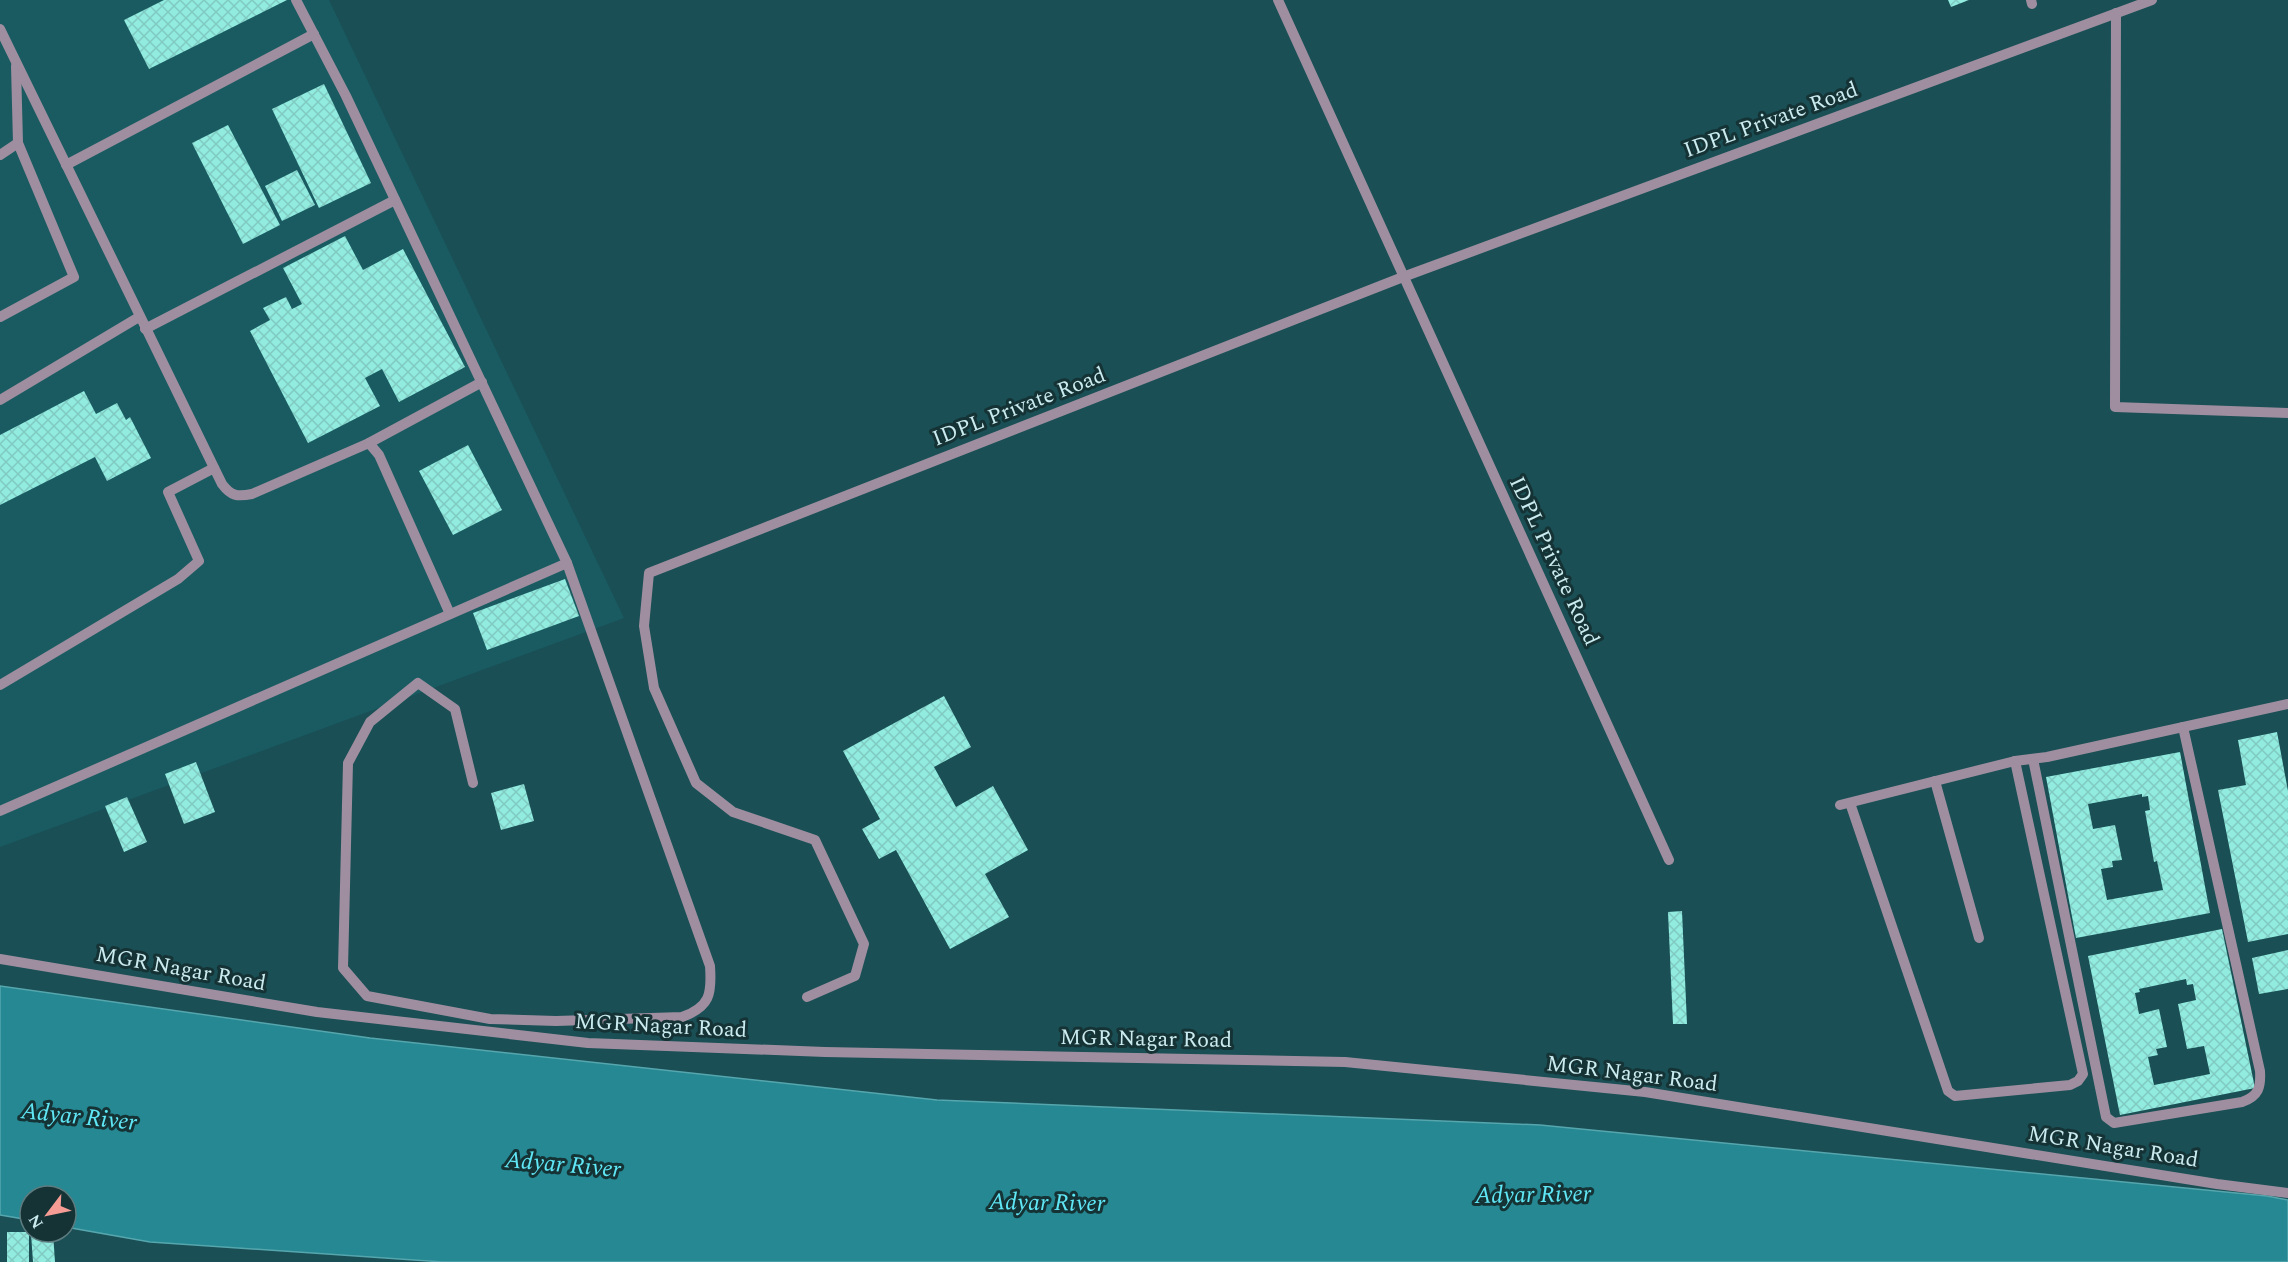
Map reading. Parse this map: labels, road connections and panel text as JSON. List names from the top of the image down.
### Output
{
  "streets": {
    "street": ["IDPL Private Road", "MGR Nagar Road"]
  },
  "water": ["Adyar River"],
  "north": "bottom left"
}
